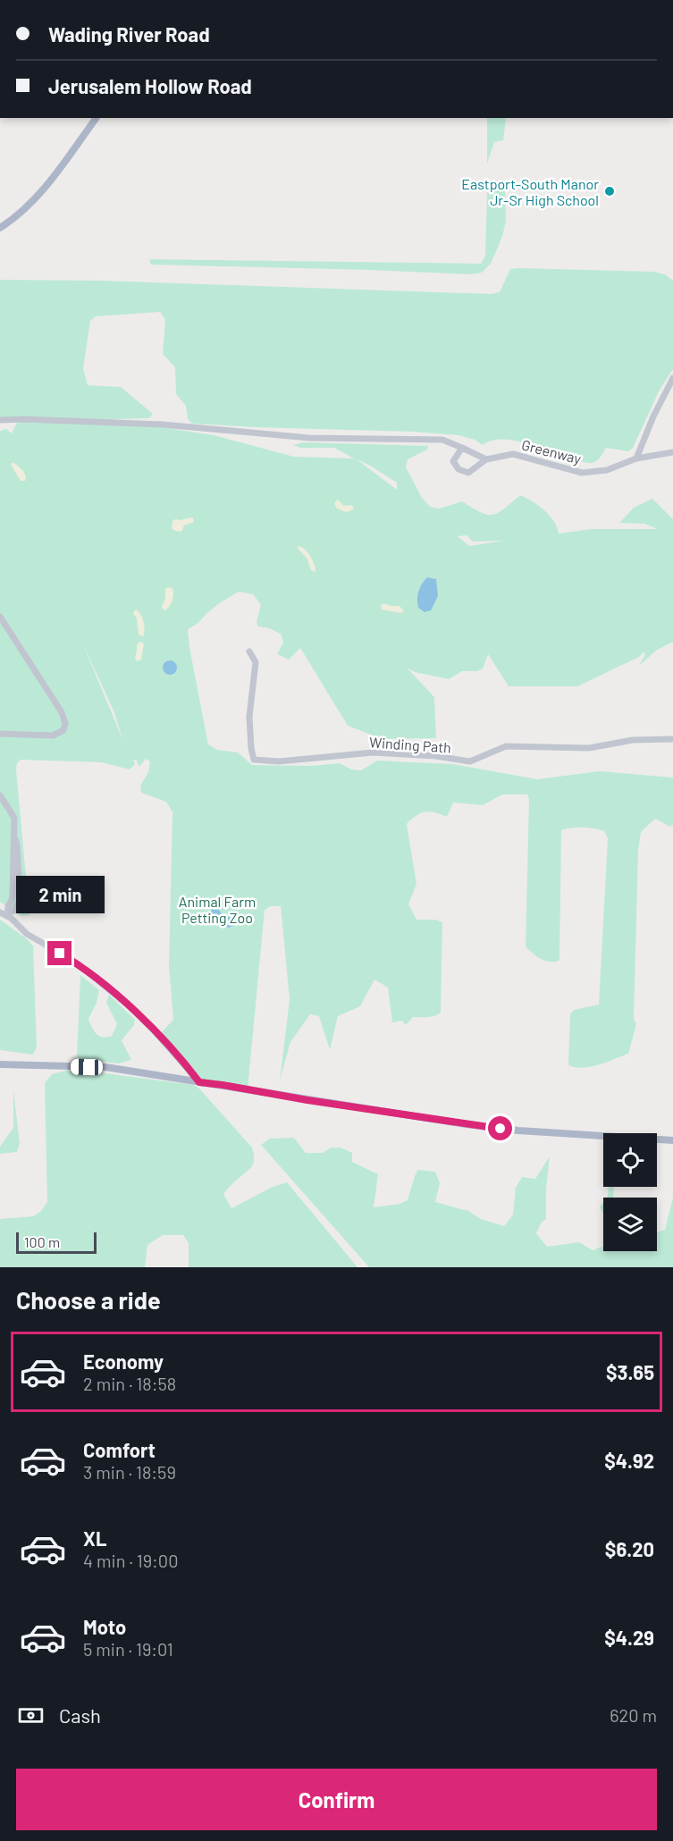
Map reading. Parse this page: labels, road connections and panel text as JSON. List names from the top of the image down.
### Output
{
  "streets": {
    "street": ["Greenway", "Winding Path"]
  },
  "parks": ["Animal Farm Petting Zoo"],
  "places": ["Eastport-South Manor Jr-Sr High School"],
  "scale_bar": "100 m",
  "page": {
    "banner": ["Wading River Road", "Jerusalem Hollow Road"],
    "bubble": "2 min",
    "scale": "100 m",
    "heading": "Choose a ride",
    "list": [
      {
        "name": "Economy",
        "note": "2 min · 18:58",
        "value": "$3.65"
      },
      {
        "name": "Comfort",
        "note": "3 min · 18:59",
        "value": "$4.92"
      },
      {
        "name": "XL",
        "note": "4 min · 19:00",
        "value": "$6.20"
      },
      {
        "name": "Moto",
        "note": "5 min · 19:01",
        "value": "$4.29"
      }
    ],
    "pay": ["Cash", "620 m"],
    "buttons": "Confirm"
  }
}
